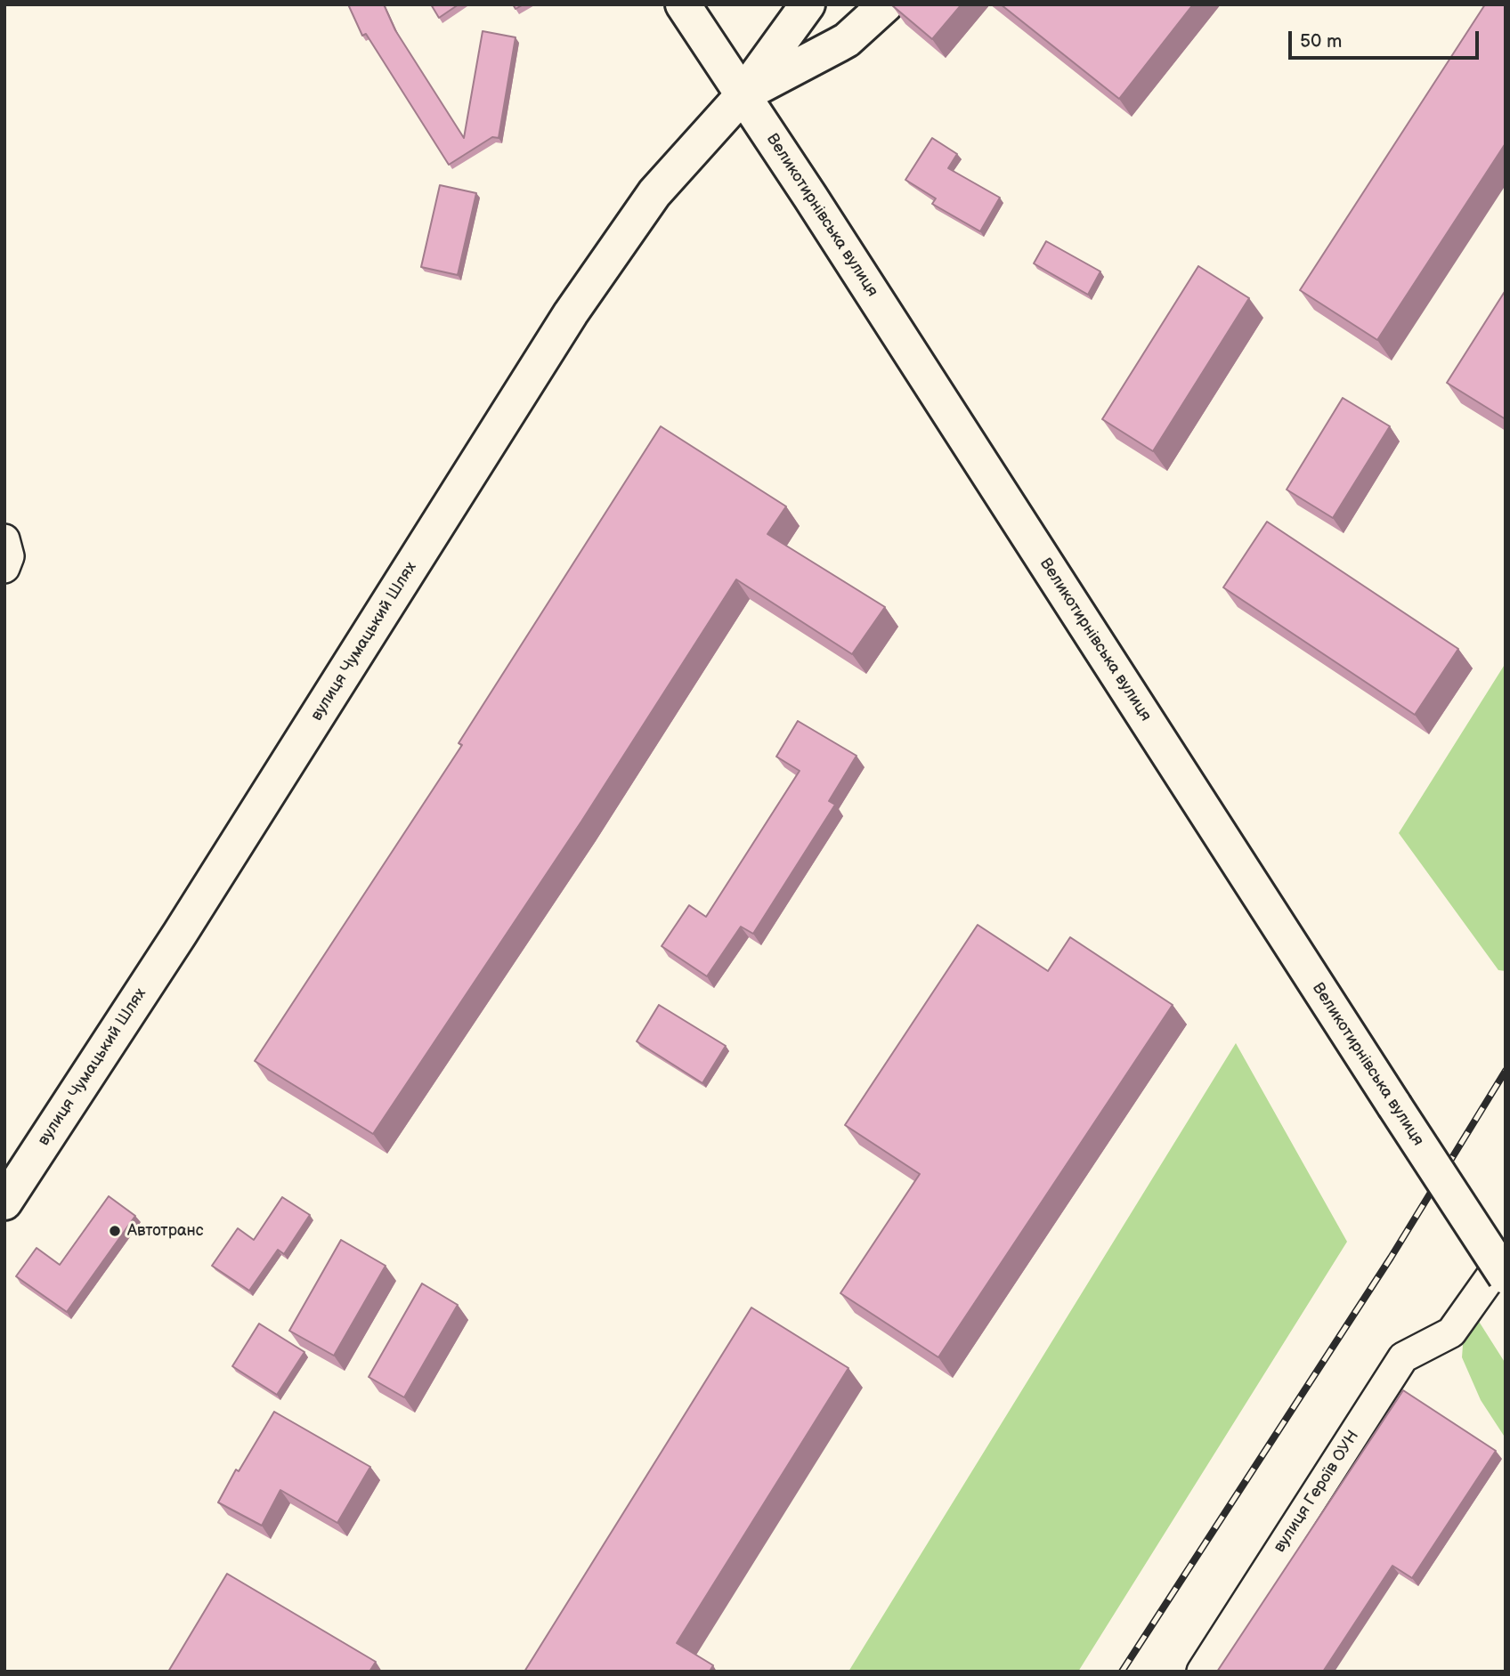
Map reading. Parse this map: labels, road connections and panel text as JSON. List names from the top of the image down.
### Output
{
  "streets": {
    "main road": ["Великотирнівська вулиця", "вулиця Чумацький Шлях"],
    "street": ["вулиця Героїв ОУН"]
  },
  "crossings": [
    ["Великотирнівська вулиця", "вулиця Чумацький Шлях"]
  ],
  "places": ["Автотранс"],
  "scale_bar": "50 m"
}
